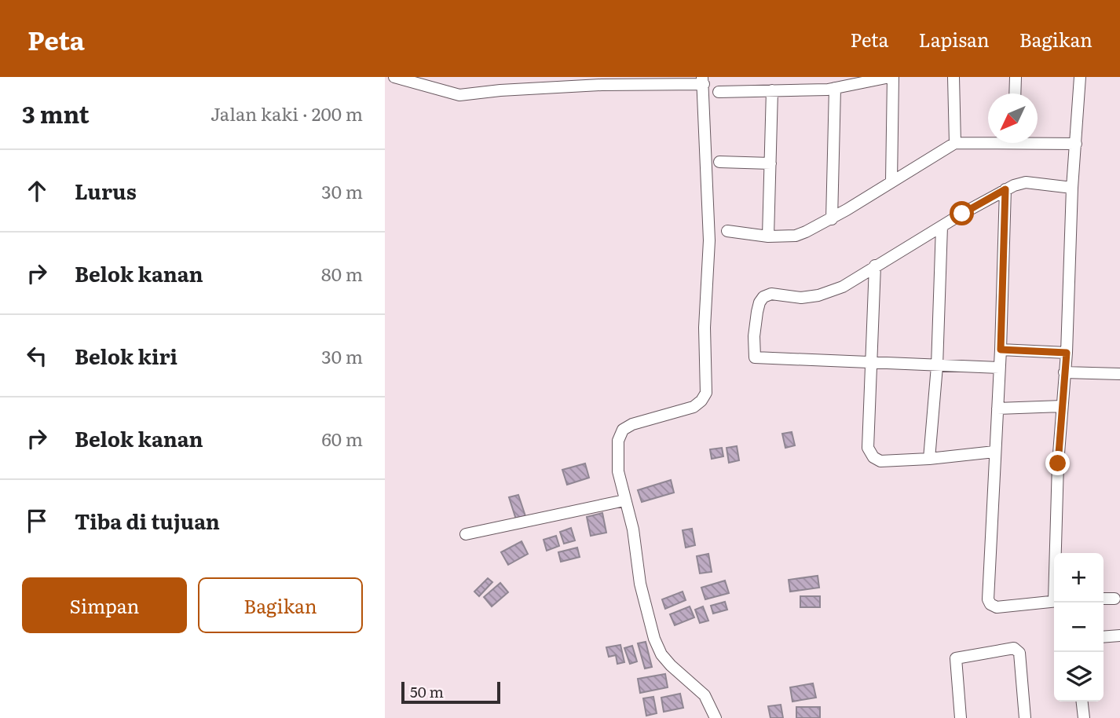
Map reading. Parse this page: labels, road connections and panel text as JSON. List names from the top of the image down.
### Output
{
  "scale_bar": "50 m",
  "north": "bottom left",
  "page": {
    "header": "Peta",
    "nav": ["Peta", "Lapisan", "Bagikan"],
    "heading": ["3 mnt", "Jalan kaki · 200 m"],
    "list": [
      ["Lurus", "30 m"],
      ["Belok kanan", "80 m"],
      ["Belok kiri", "30 m"],
      ["Belok kanan", "60 m"],
      "Tiba di tujuan"
    ],
    "map_buttons": ["+", "−"],
    "buttons": ["Simpan", "Bagikan"],
    "scale": "50 m"
  }
}
